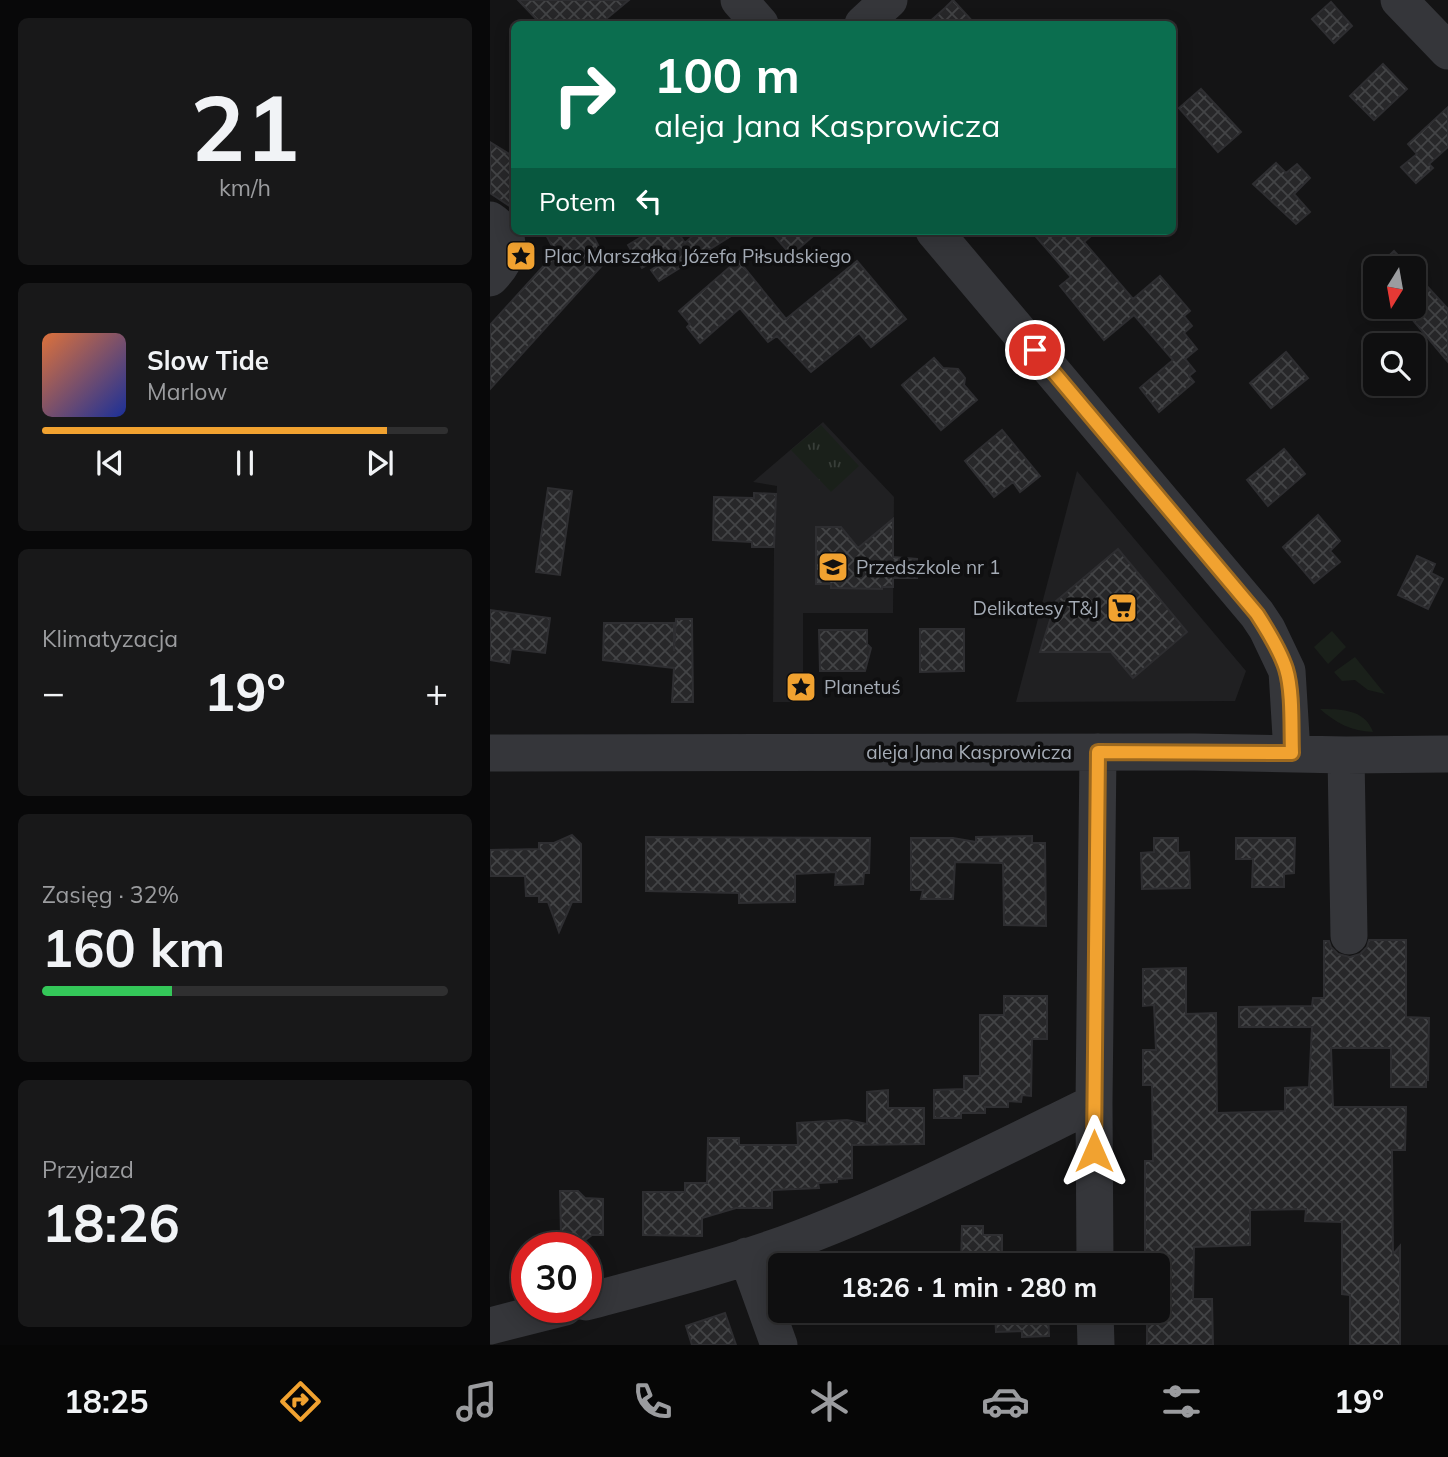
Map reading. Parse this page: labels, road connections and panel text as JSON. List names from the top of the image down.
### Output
{
  "streets": {
    "street": ["aleja Jana Kasprowicza"]
  },
  "places": {
    "place": ["Plac Marszałka Józefa Piłsudskiego", "Planetuś"],
    "school or university": ["Przedszkole nr 1"],
    "supermarket": ["Delikatesy T&J"]
  },
  "north": "bottom",
  "page": {
    "tile": [
      ["21", "km/h"],
      "Klimatyzacja",
      ["Zasięg · 32%", "160 km"],
      ["Przyjazd", "18:26"]
    ],
    "turn": ["100 m", "aleja Jana Kasprowicza"],
    "then": "Potem",
    "song": ["Slow Tide", "Marlow"],
    "heat": ["−", "19°", "+"],
    "limit": "30",
    "trip": "18:26 · 1 min · 280 m",
    "tabs": ["18:25", "19°"]
  }
}
